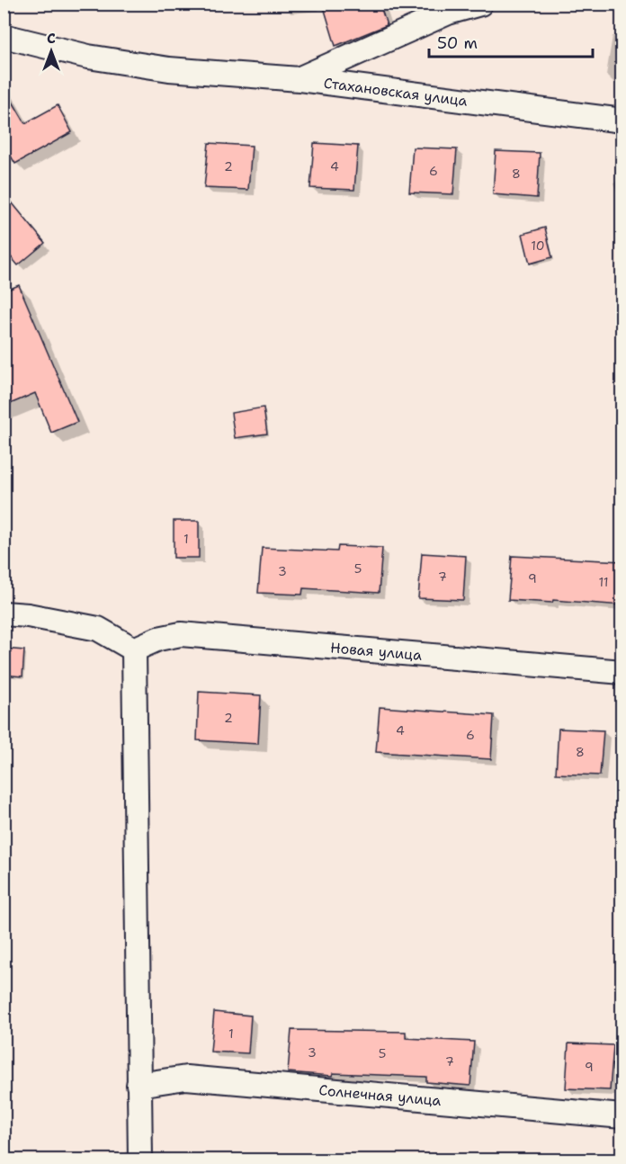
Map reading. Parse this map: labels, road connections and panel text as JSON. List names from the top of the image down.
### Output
{
  "streets": {
    "street": ["Стахановская улица", "Новая улица", "Солнечная улица"]
  },
  "house_numbers": [
    "2",
    "4",
    "6",
    "8",
    "10",
    "1",
    "5",
    "3",
    "7",
    "9",
    "11",
    "2",
    "4",
    "6",
    "8",
    "1",
    "3",
    "5",
    "7",
    "9"
  ],
  "scale_bar": "50 m",
  "north": "top"
}
